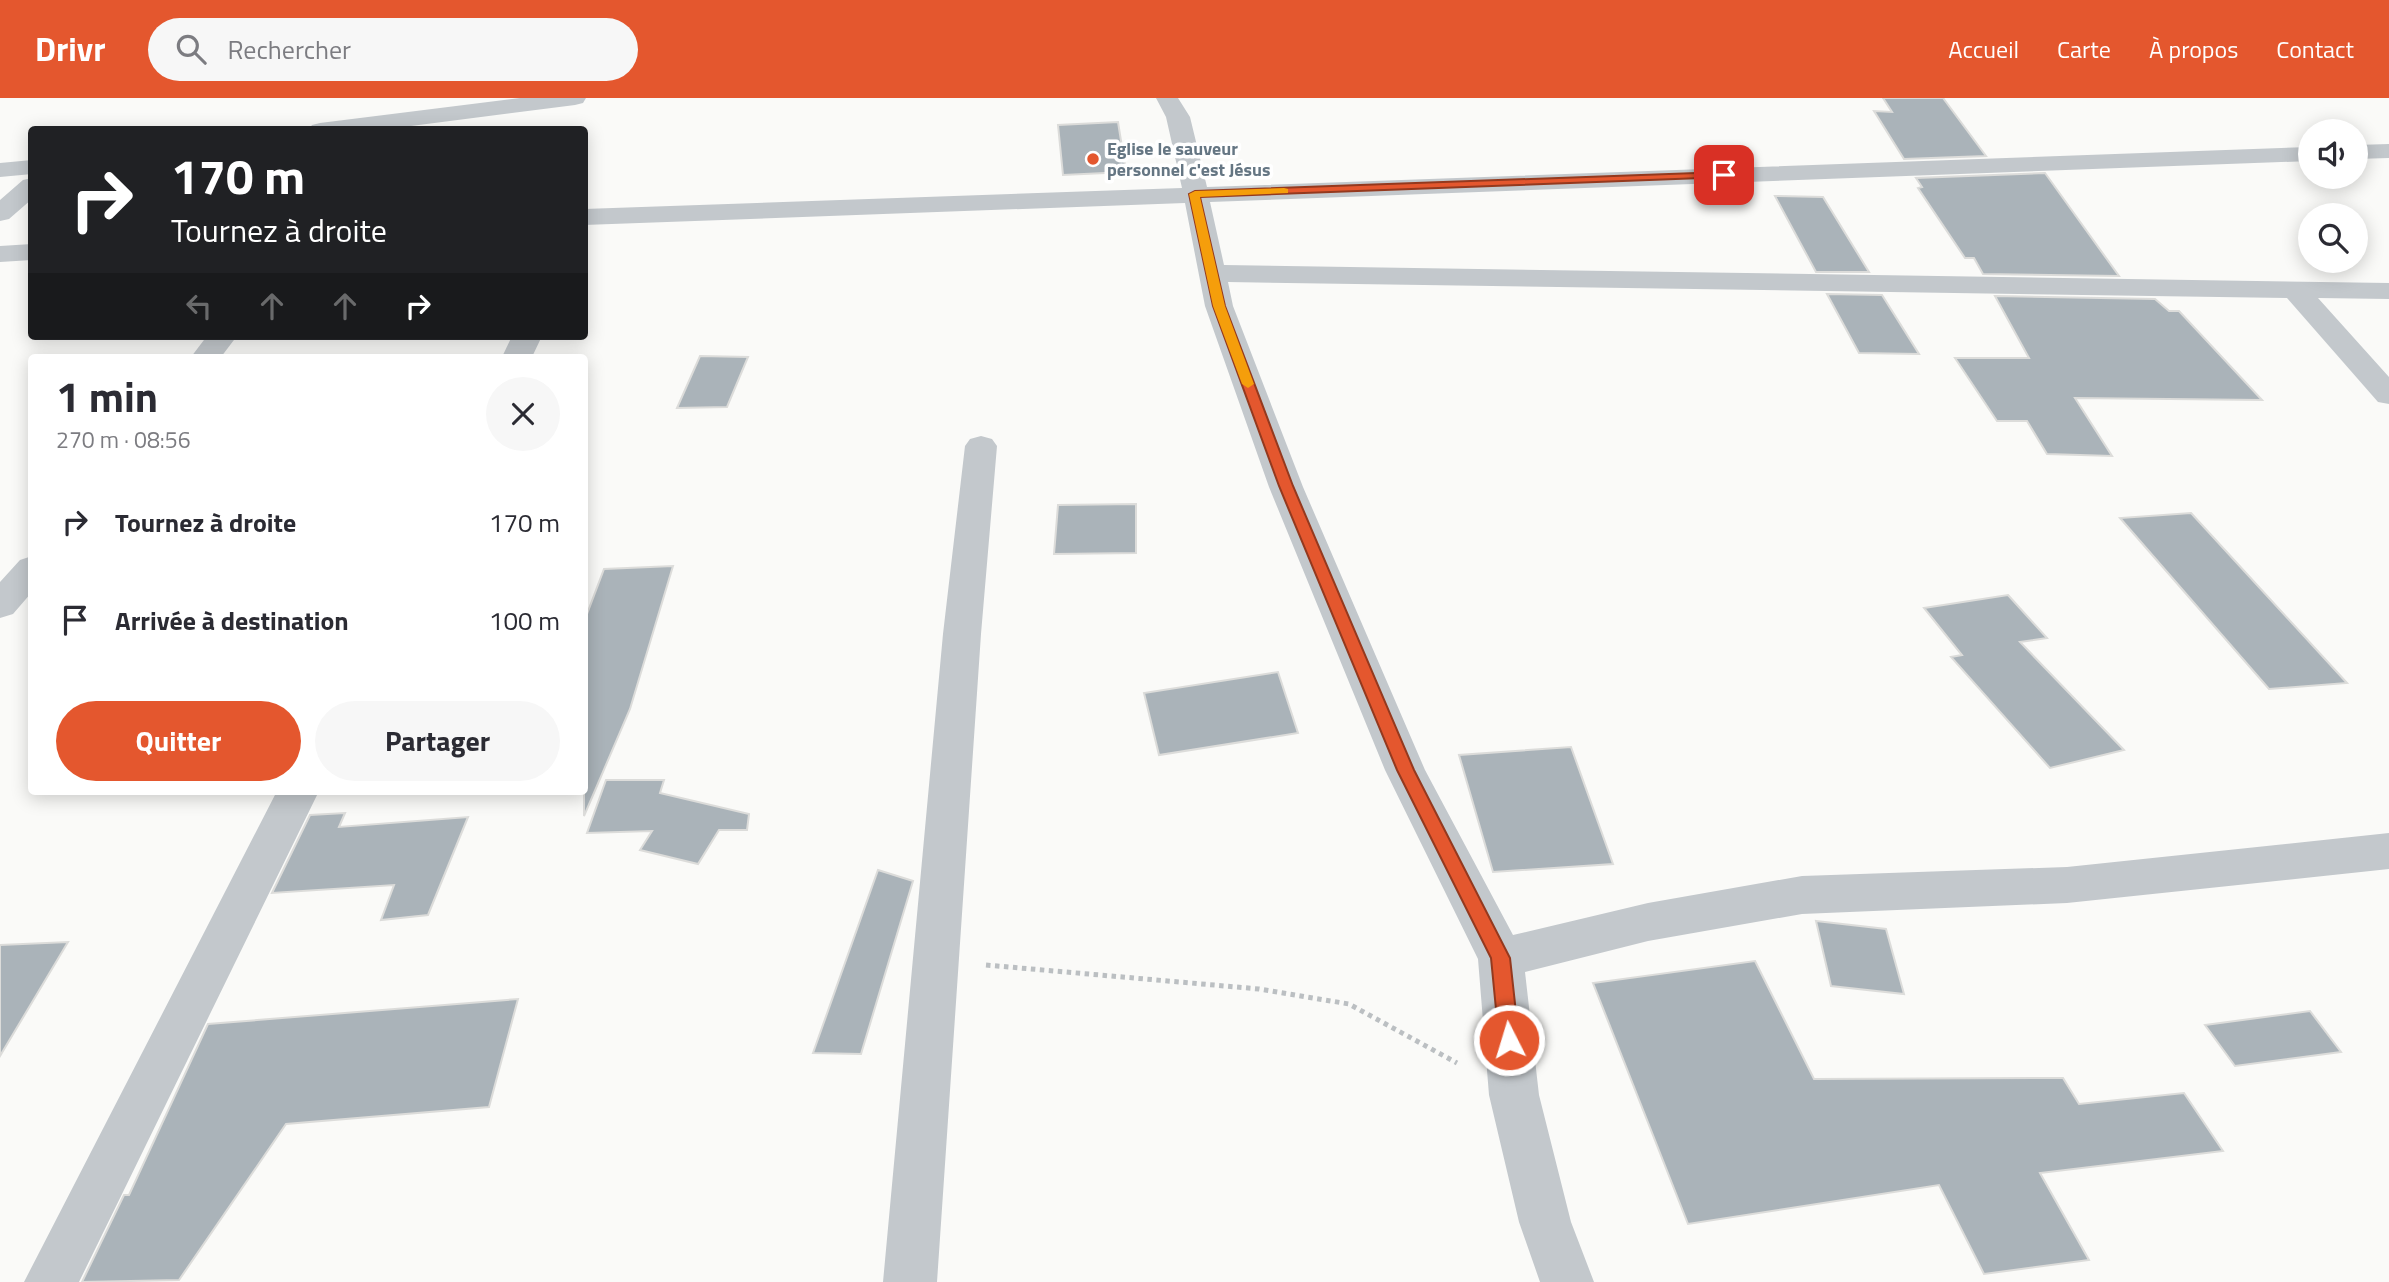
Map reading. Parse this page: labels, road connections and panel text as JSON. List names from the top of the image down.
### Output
{
  "places": ["Eglise le sauveur personnel c'est Jésus"],
  "page": {
    "header": "Drivr",
    "search": "Rechercher",
    "nav": [
      "Accueil",
      "Carte",
      "À propos",
      "Contact"
    ],
    "turn": ["170 m", "Tournez à droite"],
    "heading": ["1 min", "270 m · 08:56"],
    "list": [
      {
        "name": "Tournez à droite",
        "value": "170 m"
      },
      {
        "name": "Arrivée à destination",
        "value": "100 m"
      }
    ],
    "buttons": ["Quitter", "Partager"]
  }
}
